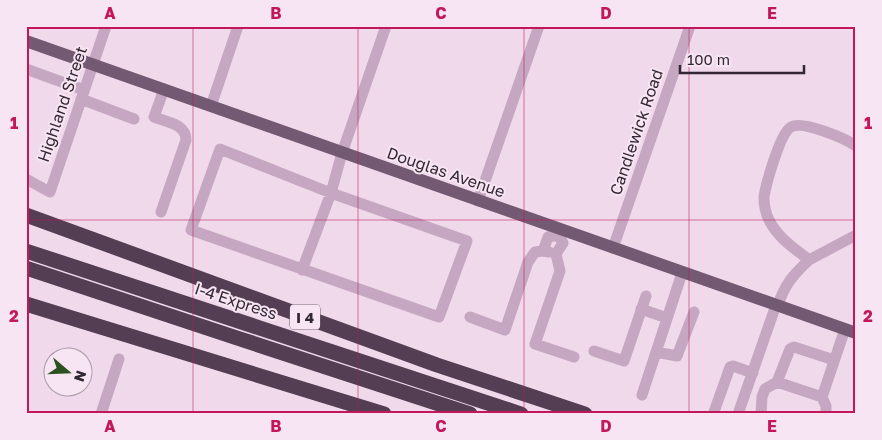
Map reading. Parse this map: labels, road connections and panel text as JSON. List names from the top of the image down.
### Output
{
  "streets": {
    "highway": ["I-4 Express", "I 4"],
    "main road": ["Douglas Avenue"],
    "street": ["Highland Street", "Candlewick Road"]
  },
  "crossings": [
    ["Highland Street", "Douglas Avenue"],
    ["Candlewick Road", "Douglas Avenue"]
  ],
  "scale_bar": "100 m",
  "north": "right",
  "grid": {
    "columns": [
      "A",
      "B",
      "C",
      "D",
      "E"
    ],
    "rows": ["1", "2"]
  }
}
